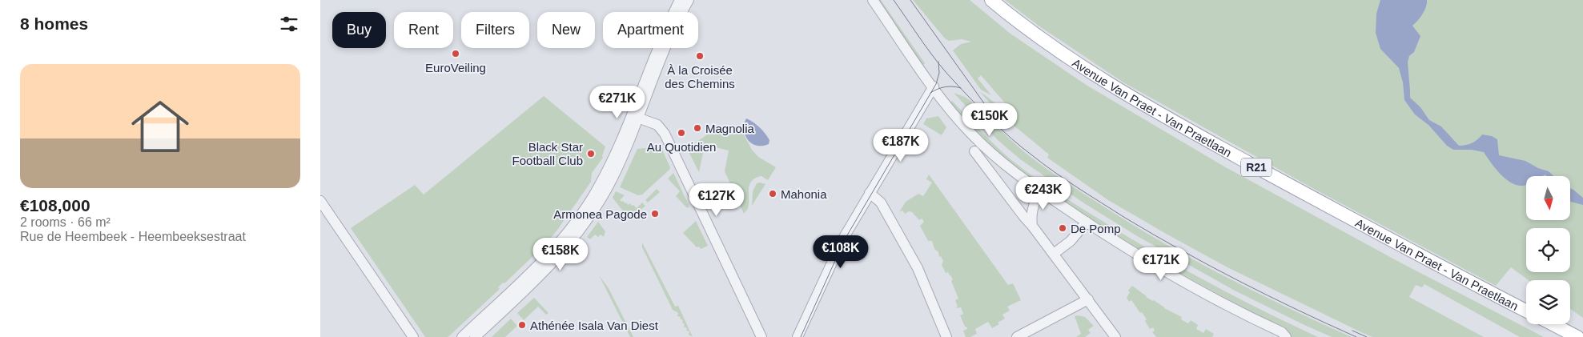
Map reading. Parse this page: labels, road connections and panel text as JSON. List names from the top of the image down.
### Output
{
  "streets": {
    "main road": ["Avenue Van Praet - Van Praetlaan", "R21"]
  },
  "places": [
    "EuroVeiling",
    "À la Croisée des Chemins",
    "Magnolia",
    "Au Quotidien",
    "Black Star Football Club",
    "Mahonia",
    "Armonea Pagode",
    "De Pomp",
    "Athénée Isala Van Diest"
  ],
  "north": "bottom",
  "page": {
    "heading": "8 homes",
    "chip": [
      "Buy",
      "Rent",
      "Filters",
      "New",
      "Apartment"
    ],
    "list": [
      {
        "name": "€108,000",
        "note": "2 rooms · 66 m² · Rue de Heembeek - Heembeeksestraat"
      }
    ],
    "price": [
      "€271K",
      "€150K",
      "€187K",
      "€243K",
      "€127K",
      "€108K",
      "€158K",
      "€171K"
    ]
  }
}
